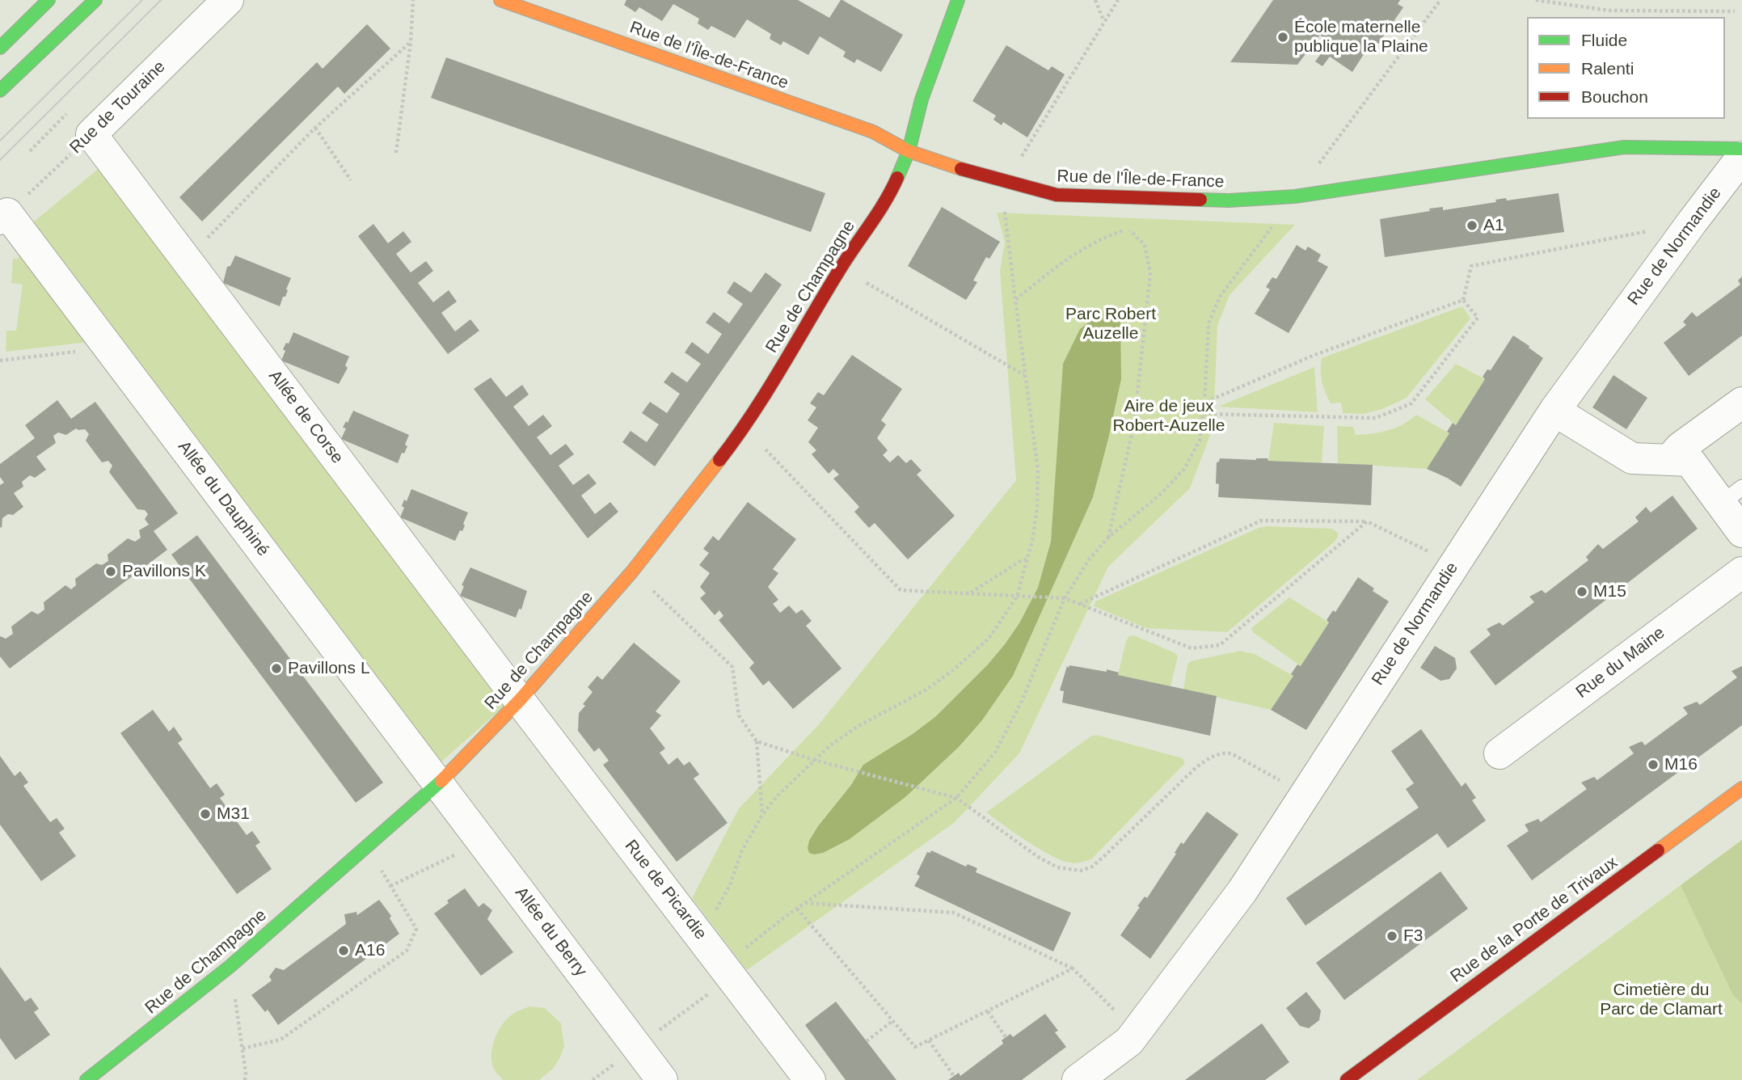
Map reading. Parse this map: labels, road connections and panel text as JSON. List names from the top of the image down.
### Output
{
  "streets": {
    "street": [
      "Rue de l'Île-de-France",
      "Rue de Touraine",
      "Rue de Normandie",
      "Rue de Champagne",
      "Allée de Corse",
      "Allée du Dauphiné",
      "Rue du Maine",
      "Rue de Picardie",
      "Rue de la Porte de Trivaux",
      "Allée du Berry"
    ]
  },
  "crossings": [
    ["Rue de l'Île-de-France", "Rue de Champagne"],
    ["Rue de Touraine", "Allée de Corse"],
    ["Rue de Touraine", "Allée du Dauphiné"],
    ["Rue de Champagne", "Allée de Corse"],
    ["Rue de Champagne", "Allée du Dauphiné"],
    ["Rue de Champagne", "Rue de Picardie"],
    ["Rue de Champagne", "Allée du Berry"],
    ["Allée de Corse", "Rue de Picardie"],
    ["Allée du Dauphiné", "Allée du Berry"]
  ],
  "parks": ["Parc Robert Auzelle", "Aire de jeux Robert-Auzelle", "Cimetière du Parc de Clamart"],
  "places": [
    "École maternelle publique la Plaine",
    "A1",
    "Pavillons K",
    "M15",
    "Pavillons L",
    "M16",
    "M31",
    "F3",
    "A16"
  ],
  "legend": ["Fluide", "Ralenti", "Bouchon"]
}
